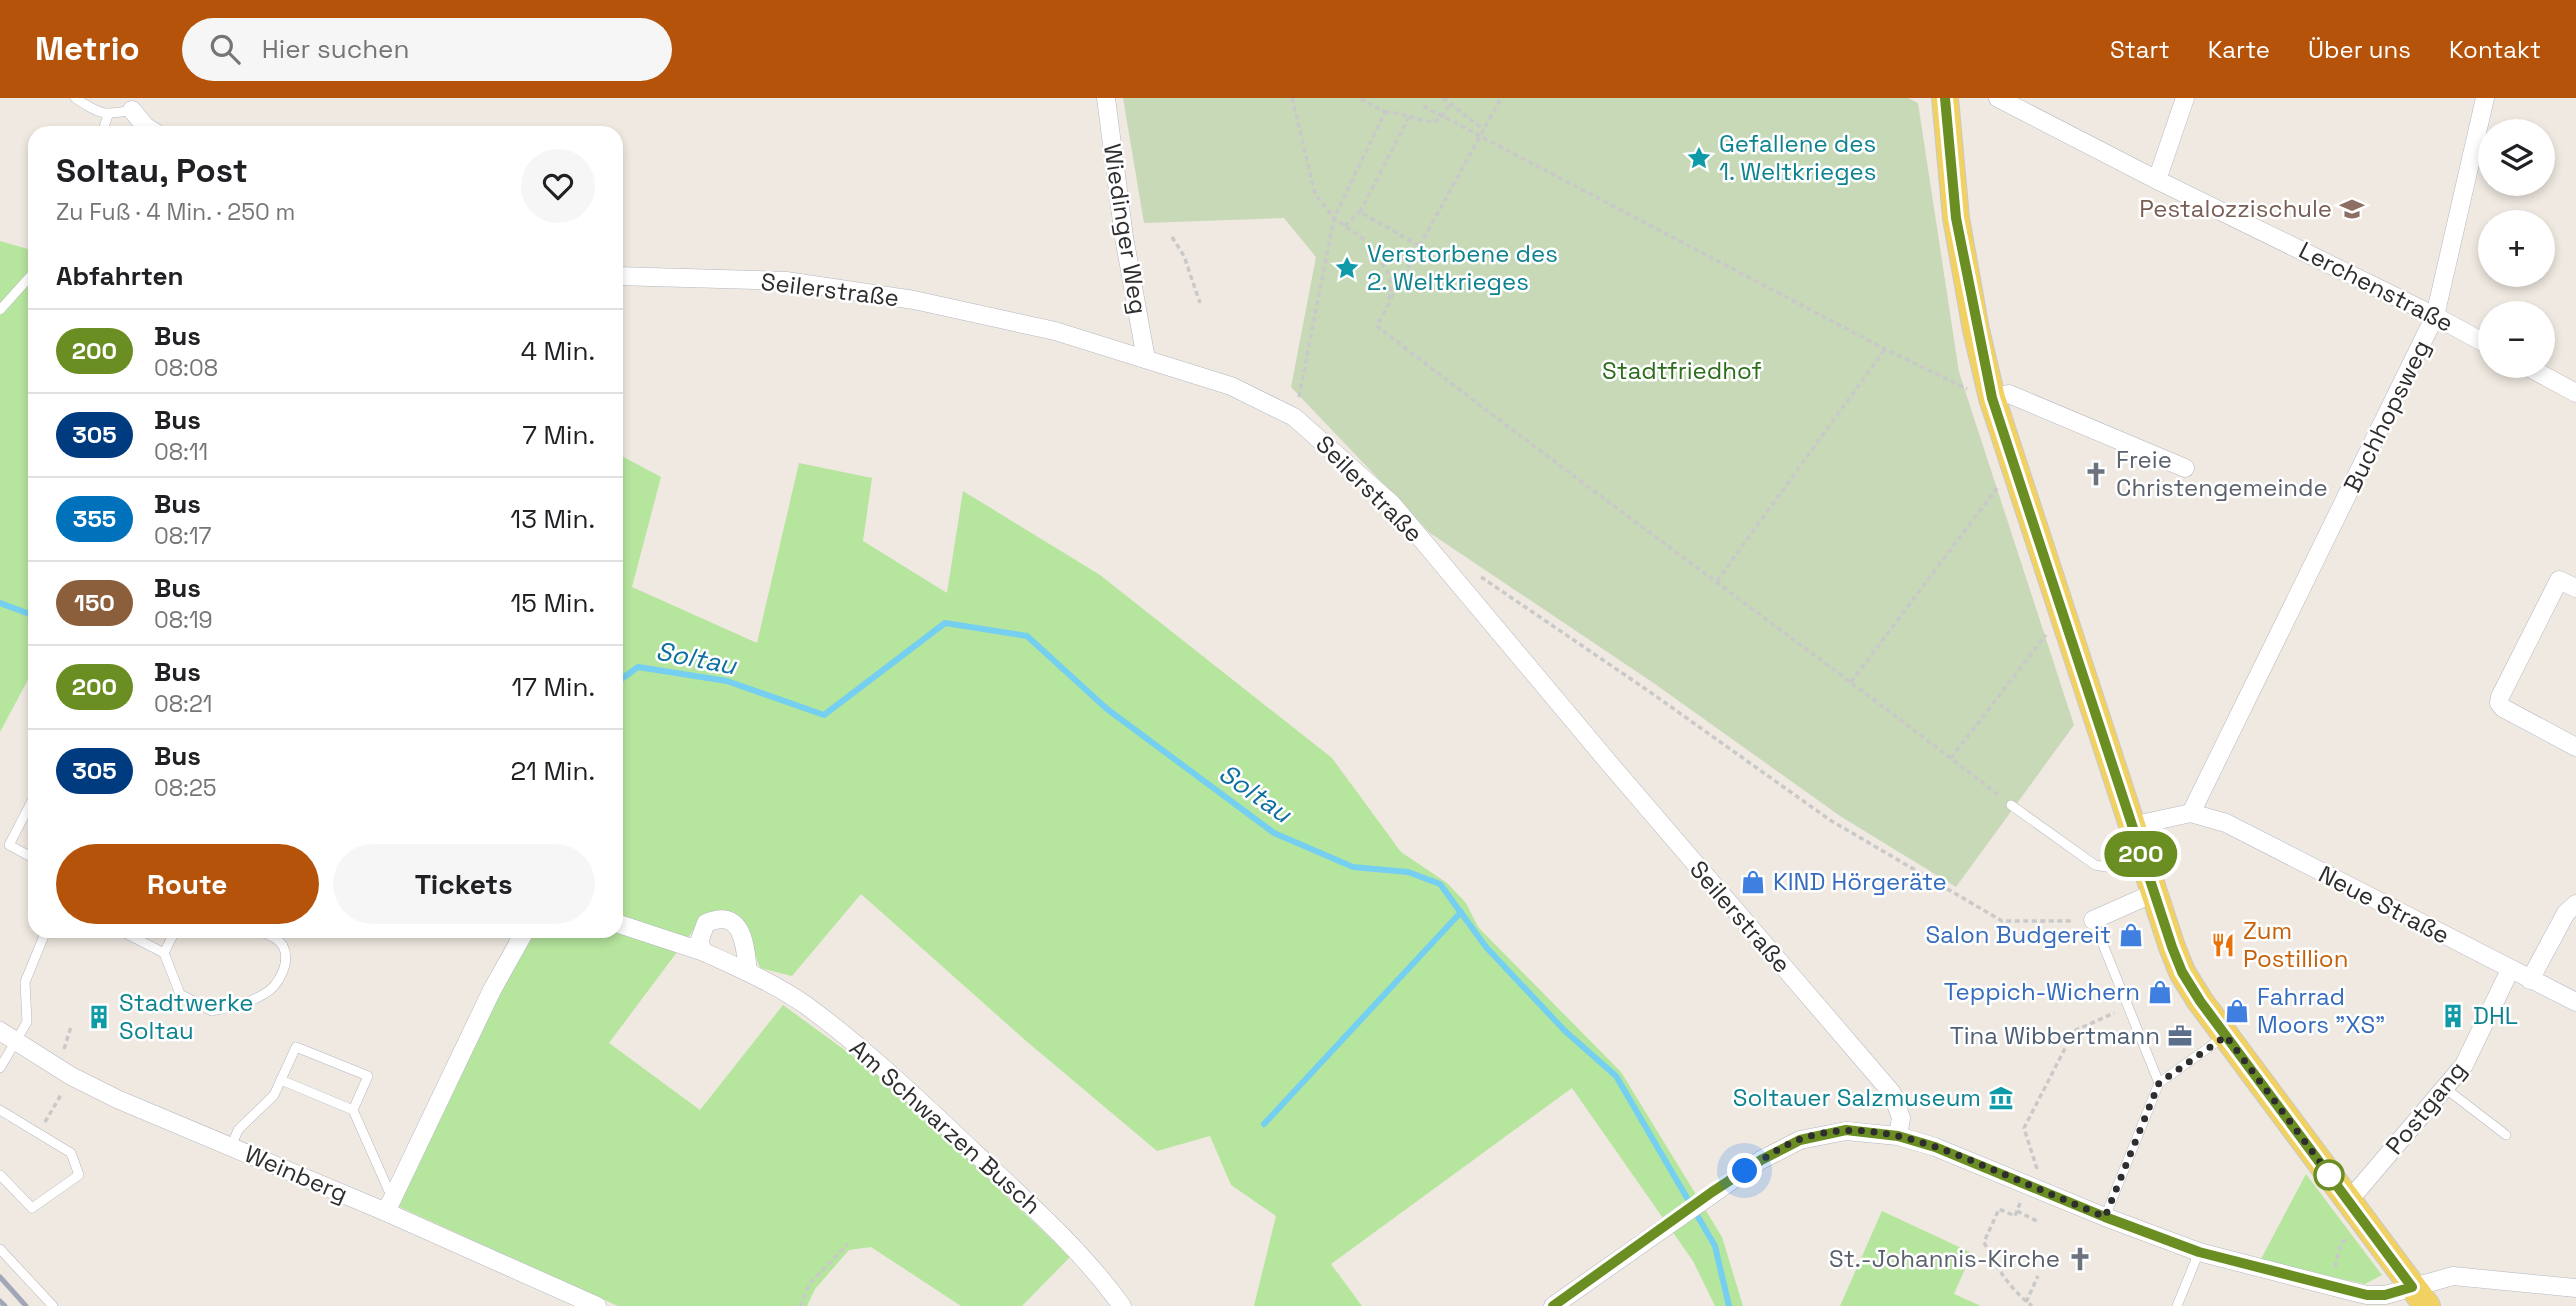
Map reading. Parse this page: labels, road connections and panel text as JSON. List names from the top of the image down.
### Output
{
  "streets": {
    "street": [
      "Wiedinger Weg",
      "Lerchenstraße",
      "Seilerstraße",
      "Buchhopsweg",
      "Neue Straße",
      "Postgang",
      "Am Schwarzen Busch",
      "Weinberg"
    ]
  },
  "crossings": [
    ["Wiedinger Weg", "Seilerstraße"],
    ["Lerchenstraße", "Buchhopsweg"],
    ["Buchhopsweg", "Neue Straße"],
    ["Neue Straße", "Postgang"]
  ],
  "water": ["Soltau"],
  "parks": ["Stadtfriedhof"],
  "places": {
    "place": ["Gefallene des 1. Weltkrieges", "Verstorbene des 2. Weltkrieges"],
    "school or university": ["Pestalozzischule"],
    "church": ["Freie Christengemeinde", "St.-Johannis-Kirche"],
    "shop": [
      "KIND Hörgeräte",
      "Salon Budgereit",
      "Teppich-Wichern",
      "Fahrrad Moors \"XS\""
    ],
    "restaurant": ["Zum Postillion"],
    "building": ["DHL", "Stadtwerke Soltau"],
    "office": ["Tina Wibbertmann"],
    "museum": ["Soltauer Salzmuseum"]
  },
  "lines": ["bus line 200"],
  "page": {
    "header": "Metrio",
    "search": "Hier suchen",
    "nav": [
      "Start",
      "Karte",
      "Über uns",
      "Kontakt"
    ],
    "on_map": "200",
    "map_buttons": ["+", "−"],
    "heading": [
      ["Soltau, Post", "Zu Fuß · 4 Min. · 250 m"],
      "Abfahrten"
    ],
    "list": [
      {
        "mark": "200",
        "name": "Bus",
        "note": "08:08",
        "value": "4 Min."
      },
      {
        "mark": "305",
        "name": "Bus",
        "note": "08:11",
        "value": "7 Min."
      },
      {
        "mark": "355",
        "name": "Bus",
        "note": "08:17",
        "value": "13 Min."
      },
      {
        "mark": "150",
        "name": "Bus",
        "note": "08:19",
        "value": "15 Min."
      },
      {
        "mark": "200",
        "name": "Bus",
        "note": "08:21",
        "value": "17 Min."
      },
      {
        "mark": "305",
        "name": "Bus",
        "note": "08:25",
        "value": "21 Min."
      }
    ],
    "buttons": ["Route", "Tickets"]
  }
}
